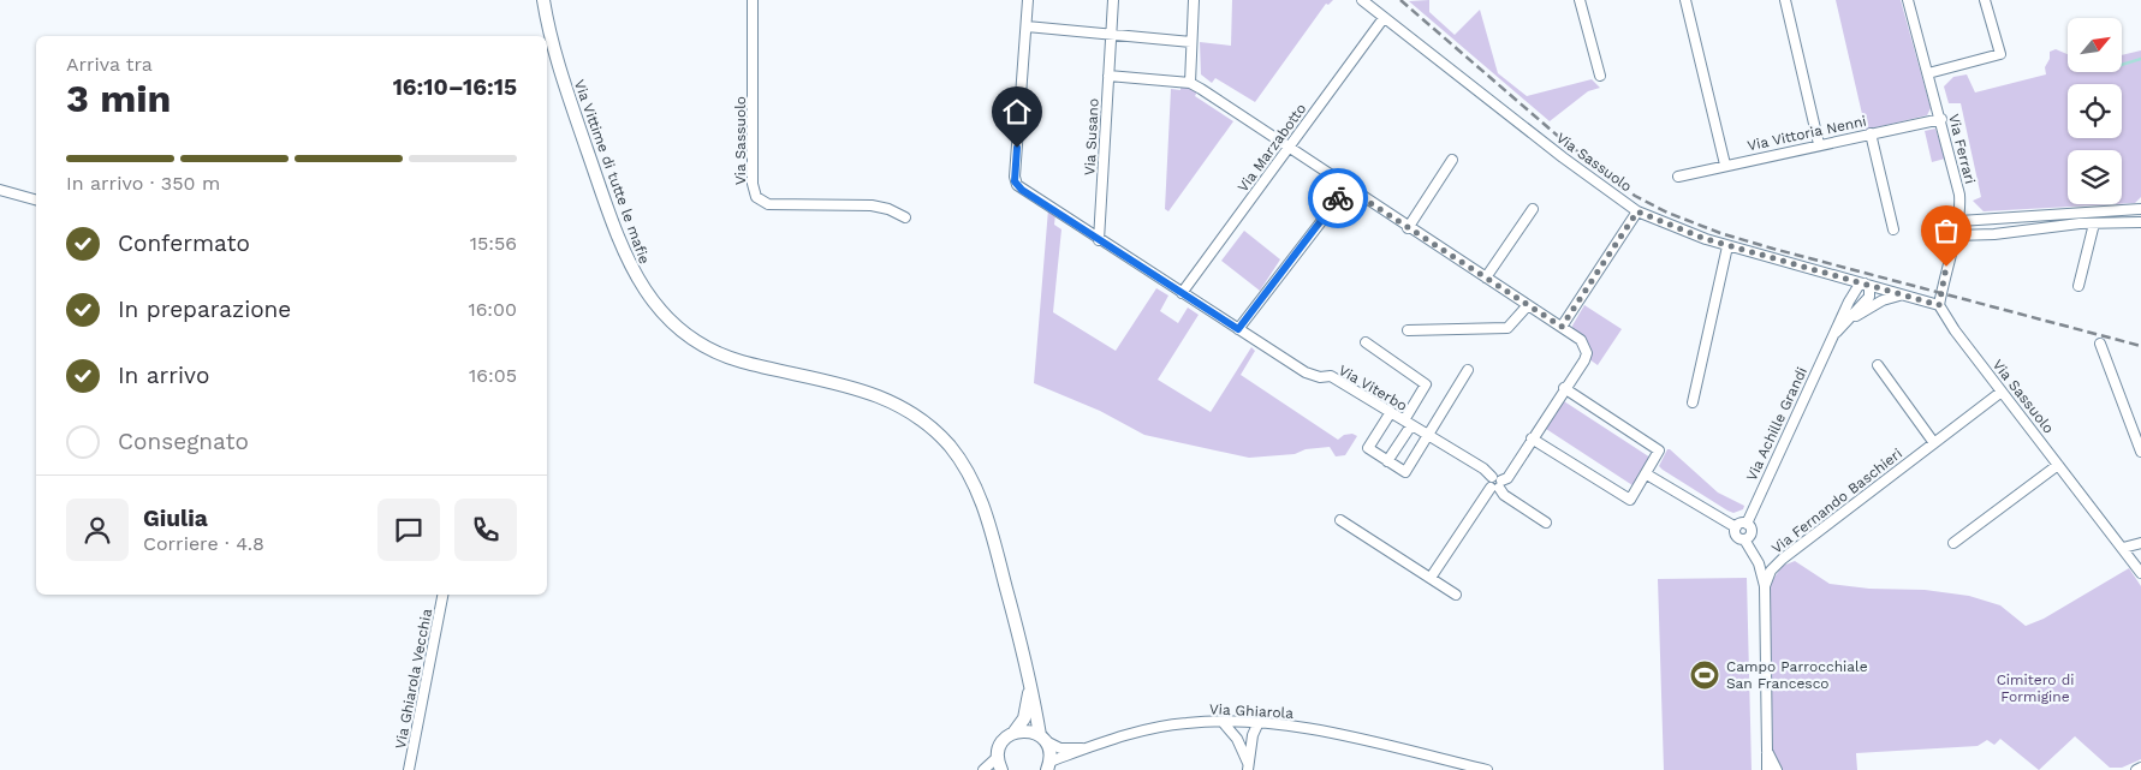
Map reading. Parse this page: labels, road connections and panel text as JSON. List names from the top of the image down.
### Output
{
  "streets": {
    "main road": ["Via Vittime di tutte le mafie"],
    "street": [
      "Via Vittoria Nenni",
      "Via Susano",
      "Via Sassuolo",
      "Via Marzabotto",
      "Via Ferrari",
      "Via Viterbo",
      "Via Achille Grandi",
      "Via Fernando Baschieri",
      "Via Ghiarola Vecchia",
      "Via Ghiarola"
    ]
  },
  "crossings": [
    ["Via Vittoria Nenni", "Via Ferrari"],
    ["Via Susano", "Via Viterbo"],
    ["Via Sassuolo", "Via Marzabotto"],
    ["Via Sassuolo", "Via Ferrari"],
    ["Via Sassuolo", "Via Achille Grandi"],
    ["Via Sassuolo", "Via Fernando Baschieri"],
    ["Via Marzabotto", "Via Viterbo"],
    ["Via Vittime di tutte le mafie", "Via Ghiarola"]
  ],
  "parks": ["Cimitero di Formigine"],
  "places": {
    "sports": ["Campo Parrocchiale San Francesco"]
  },
  "north": "top right",
  "page": {
    "heading": ["3 min", "Arriva tra", "16:10–16:15"],
    "panel": ["Giulia", "Corriere · 4.8"],
    "bar": "In arrivo · 350 m",
    "list": [
      ["Confermato", "15:56"],
      ["In preparazione", "16:00"],
      ["In arrivo", "16:05"],
      "Consegnato"
    ]
  }
}
